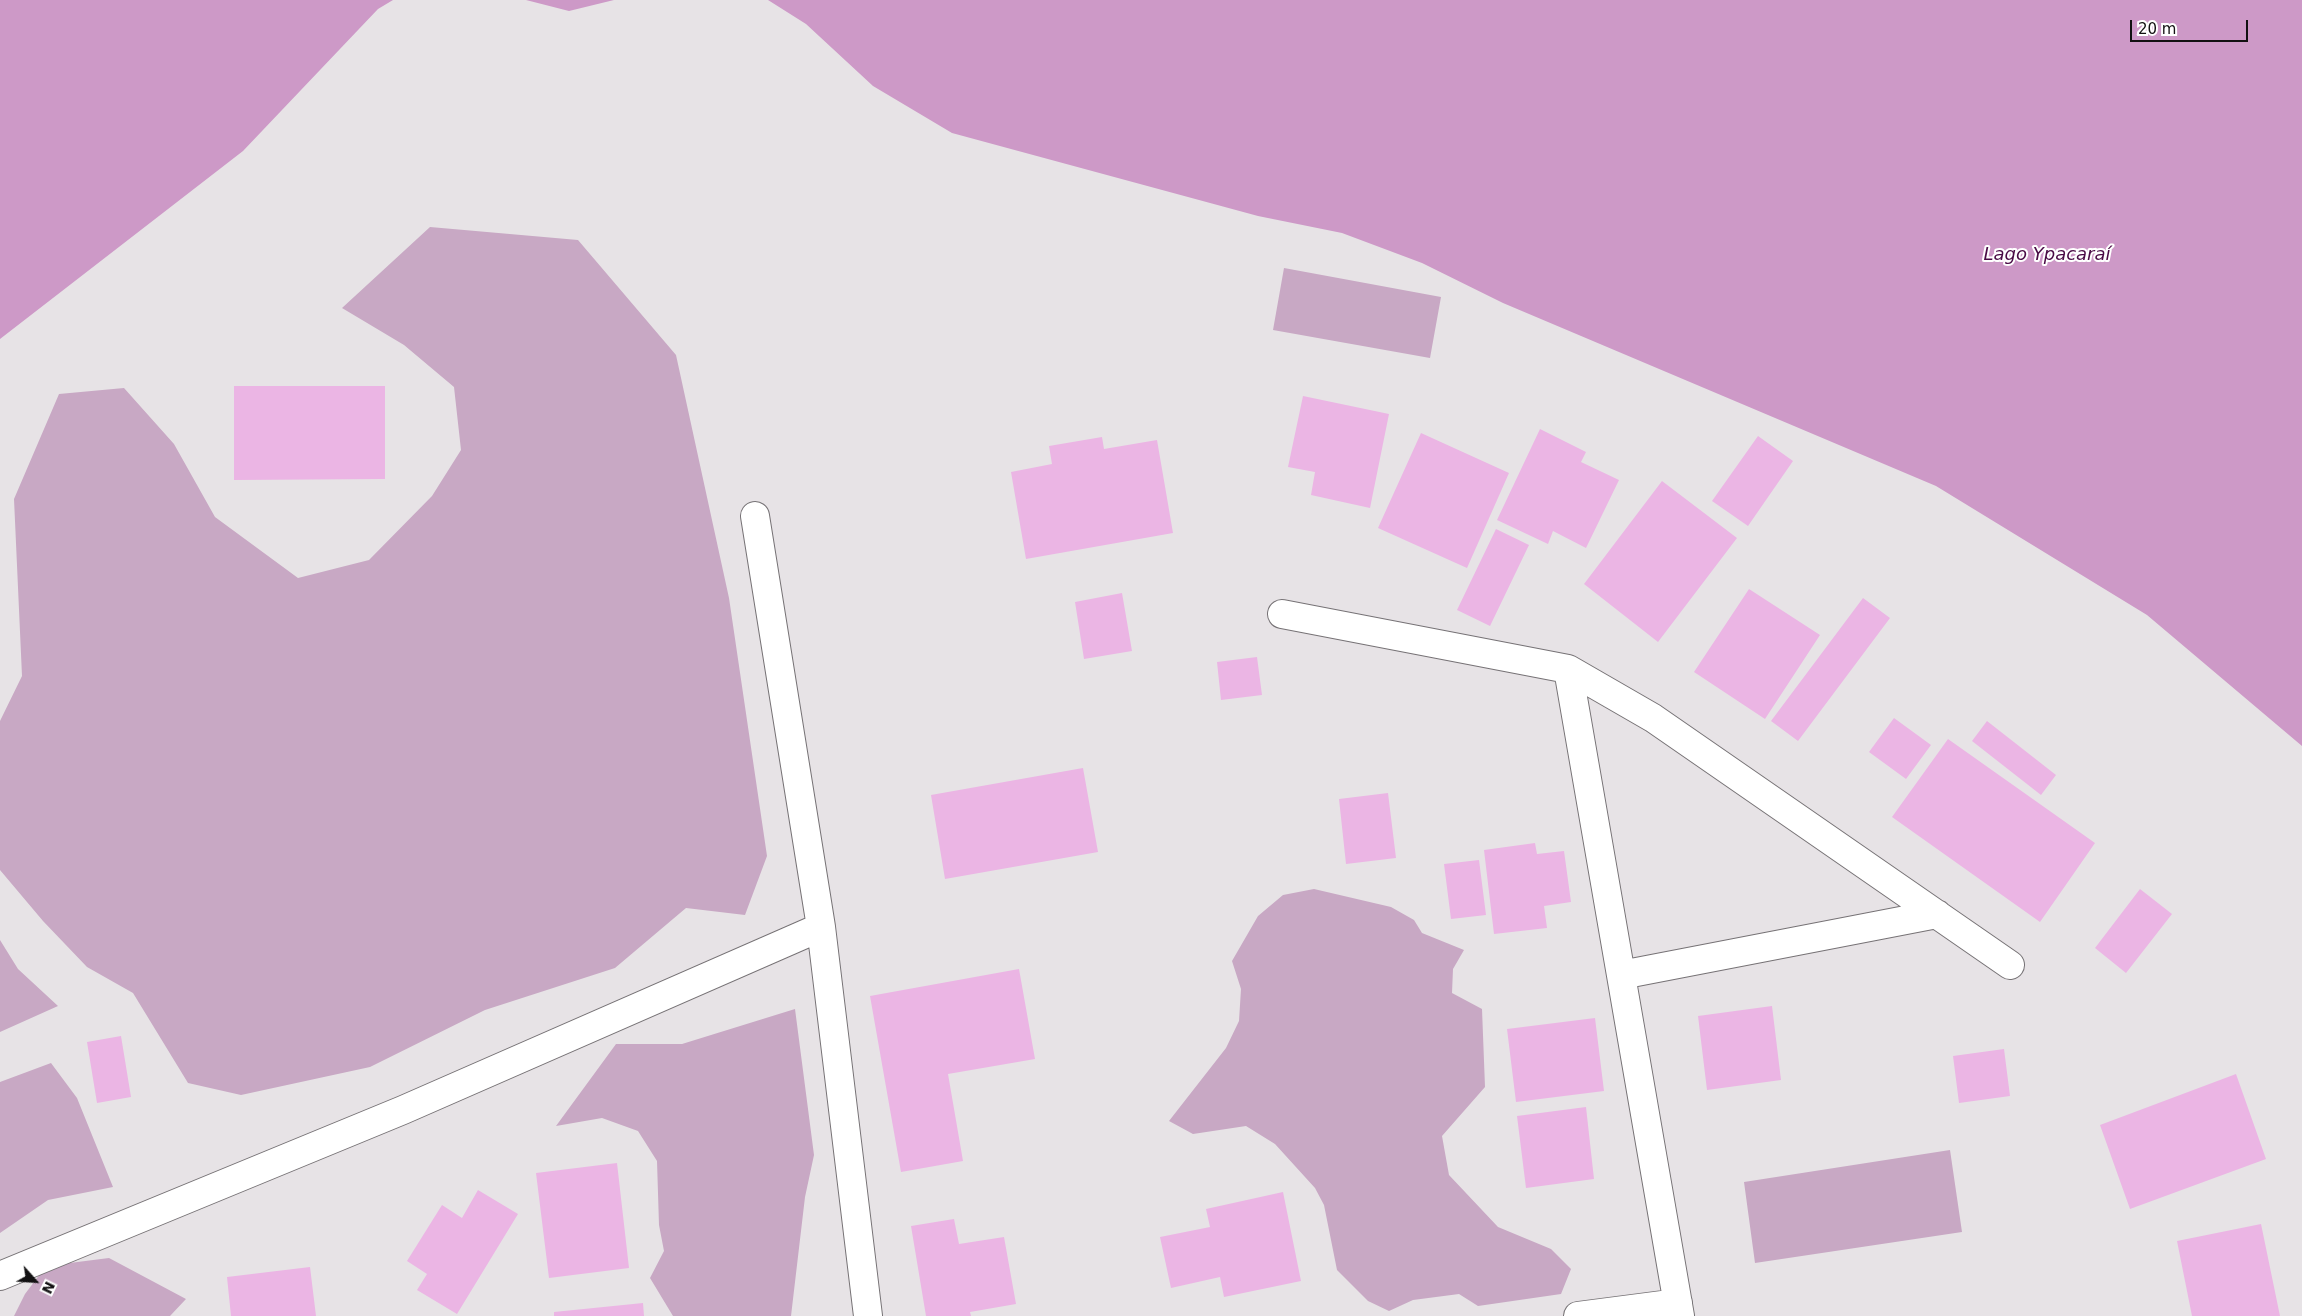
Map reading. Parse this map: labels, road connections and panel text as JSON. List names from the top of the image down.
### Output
{
  "water": ["Lago Ypacaraí"],
  "scale_bar": "20 m",
  "north": "bottom right"
}
